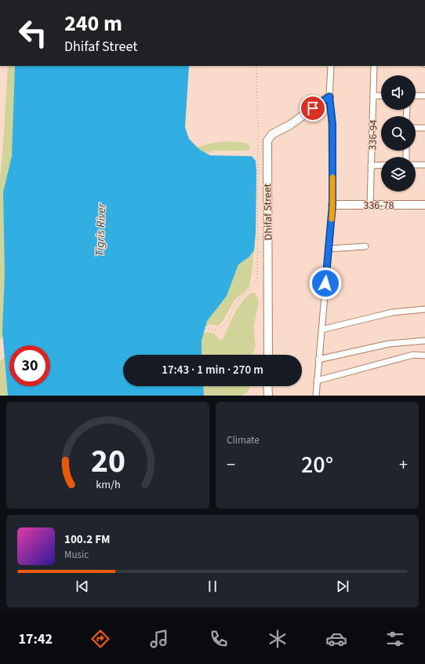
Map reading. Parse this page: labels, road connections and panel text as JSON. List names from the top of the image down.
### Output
{
  "streets": {
    "street": ["336-94", "336-78", "Dhifaf Street"]
  },
  "crossings": [
    ["336-94", "336-78"]
  ],
  "water": ["Tigris River"],
  "page": {
    "turn": ["240 m", "Dhifaf Street"],
    "limit": "30",
    "trip": "17:43 · 1 min · 270 m",
    "tile": "Climate",
    "heat": ["−", "20°", "+"],
    "song": ["100.2 FM", "Music"],
    "tabs": "17:42",
    "gauge": ["20", "km/h"]
  }
}
